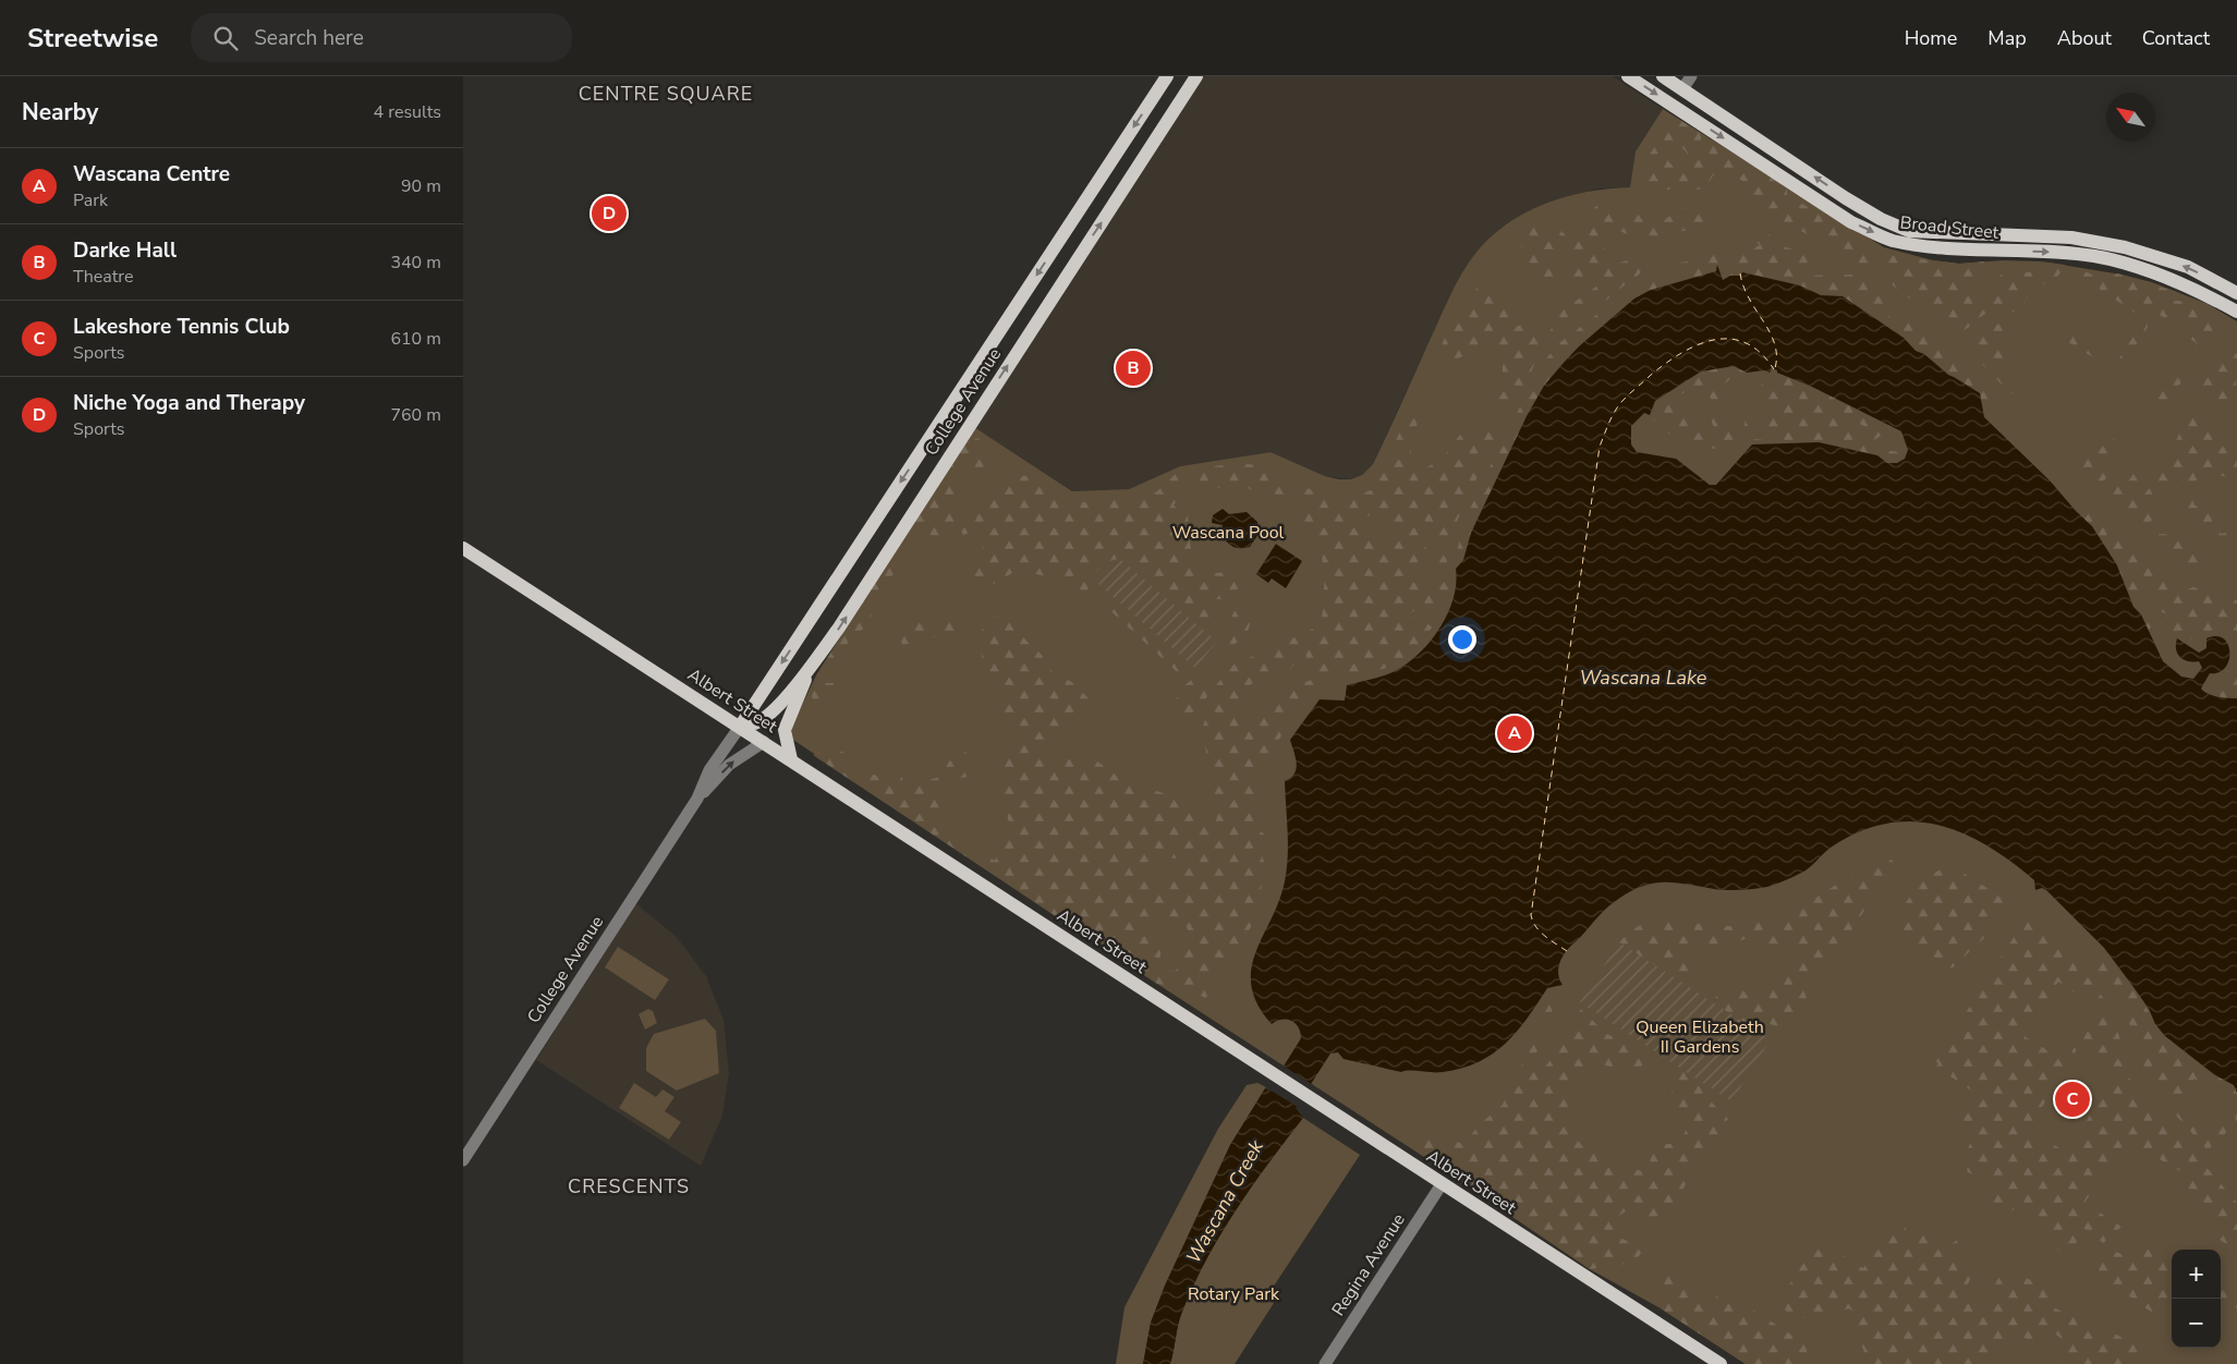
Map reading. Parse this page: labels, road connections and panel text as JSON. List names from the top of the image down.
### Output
{
  "streets": {
    "main road": ["Broad Street", "College Avenue", "Albert Street"],
    "street": ["Regina Avenue"]
  },
  "crossings": [
    ["College Avenue", "Albert Street"],
    ["Albert Street", "Regina Avenue"]
  ],
  "districts": ["CENTRE SQUARE", "CRESCENTS"],
  "water": ["Wascana Lake", "Wascana Creek"],
  "parks": ["Wascana Pool", "Queen Elizabeth II Gardens", "Rotary Park"],
  "north": "top left",
  "page": {
    "header": "Streetwise",
    "search": "Search here",
    "nav": [
      "Home",
      "Map",
      "About",
      "Contact"
    ],
    "heading": ["Nearby", "4 results"],
    "list": [
      {
        "mark": "A",
        "name": "Wascana Centre",
        "note": "Park",
        "value": "90 m"
      },
      {
        "mark": "B",
        "name": "Darke Hall",
        "note": "Theatre",
        "value": "340 m"
      },
      {
        "mark": "C",
        "name": "Lakeshore Tennis Club",
        "note": "Sports",
        "value": "610 m"
      },
      {
        "mark": "D",
        "name": "Niche Yoga and Therapy",
        "note": "Sports",
        "value": "760 m"
      }
    ],
    "pins": [
      "D",
      "B",
      "A",
      "C"
    ],
    "map_buttons": ["+", "−"]
  }
}
